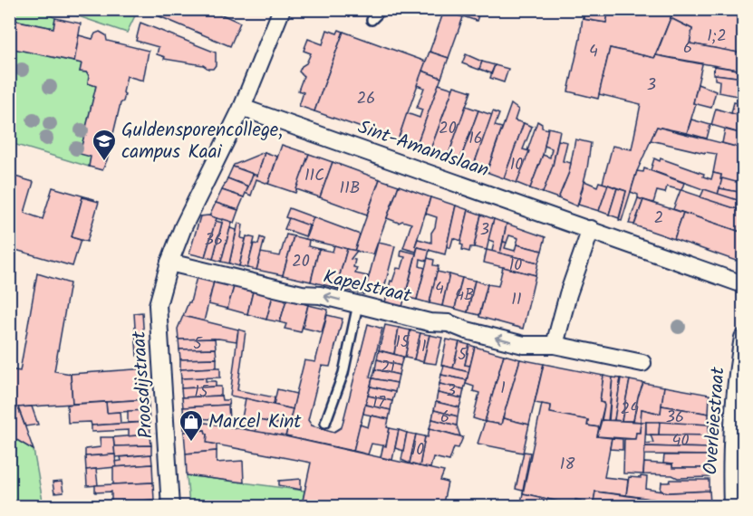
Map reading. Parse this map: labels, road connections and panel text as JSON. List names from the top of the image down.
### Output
{
  "streets": {
    "street": [
      "Sint-Amandslaan",
      "Kapelstraat",
      "Proosdijstraat",
      "Overleiestraat"
    ]
  },
  "crossings": [
    ["Sint-Amandslaan", "Proosdijstraat"],
    ["Kapelstraat", "Proosdijstraat"]
  ],
  "one_way": ["Kapelstraat"],
  "places": {
    "school or university": ["Guldensporencollege, campus Kaai"],
    "shop": ["Marcel Kint"]
  },
  "house_numbers": [
    "1;2",
    "6",
    "4",
    "3",
    "26",
    "20",
    "16",
    "10",
    "11C",
    "11B",
    "2",
    "3",
    "36",
    "20",
    "10",
    "4",
    "4B",
    "11",
    "15",
    "5",
    "11",
    "5",
    "21",
    "1",
    "3",
    "15",
    "17",
    "24",
    "6",
    "36",
    "40",
    "10",
    "18"
  ]
}
